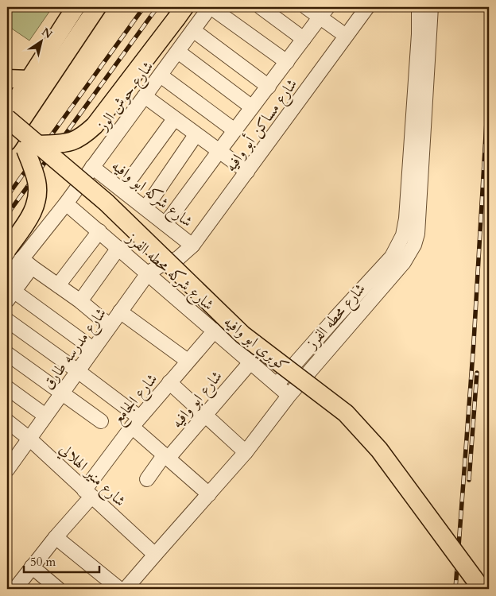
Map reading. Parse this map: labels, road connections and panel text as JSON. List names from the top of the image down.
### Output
{
  "streets": {
    "main road": ["كوبري ابو وافيه"],
    "street": [
      "شارع حوش الوز",
      "شارع مساكن أبو وافيه",
      "شارع شركه ابو وافيه",
      "شارع شركه محطه الفرز",
      "شارع محطه الفرز",
      "شارع مدرسه طارق",
      "شارع الجامع",
      "شارع ابو وافيه",
      "شارع منير الهلالي"
    ]
  },
  "crossings": [
    ["شارع حوش الوز", "شارع شركه ابو وافيه"],
    ["شارع حوش الوز", "شارع شركه محطه الفرز"],
    ["شارع مساكن أبو وافيه", "شارع شركه ابو وافيه"],
    ["شارع مساكن أبو وافيه", "شارع مدرسه طارق"],
    ["شارع شركه محطه الفرز", "شارع محطه الفرز"],
    ["شارع شركه محطه الفرز", "شارع مدرسه طارق"],
    ["شارع شركه محطه الفرز", "شارع الجامع"],
    ["شارع شركه محطه الفرز", "شارع ابو وافيه"],
    ["شارع محطه الفرز", "شارع منير الهلالي"],
    ["شارع مدرسه طارق", "شارع منير الهلالي"],
    ["شارع الجامع", "شارع منير الهلالي"]
  ],
  "scale_bar": "50 m",
  "north": "top right"
}
